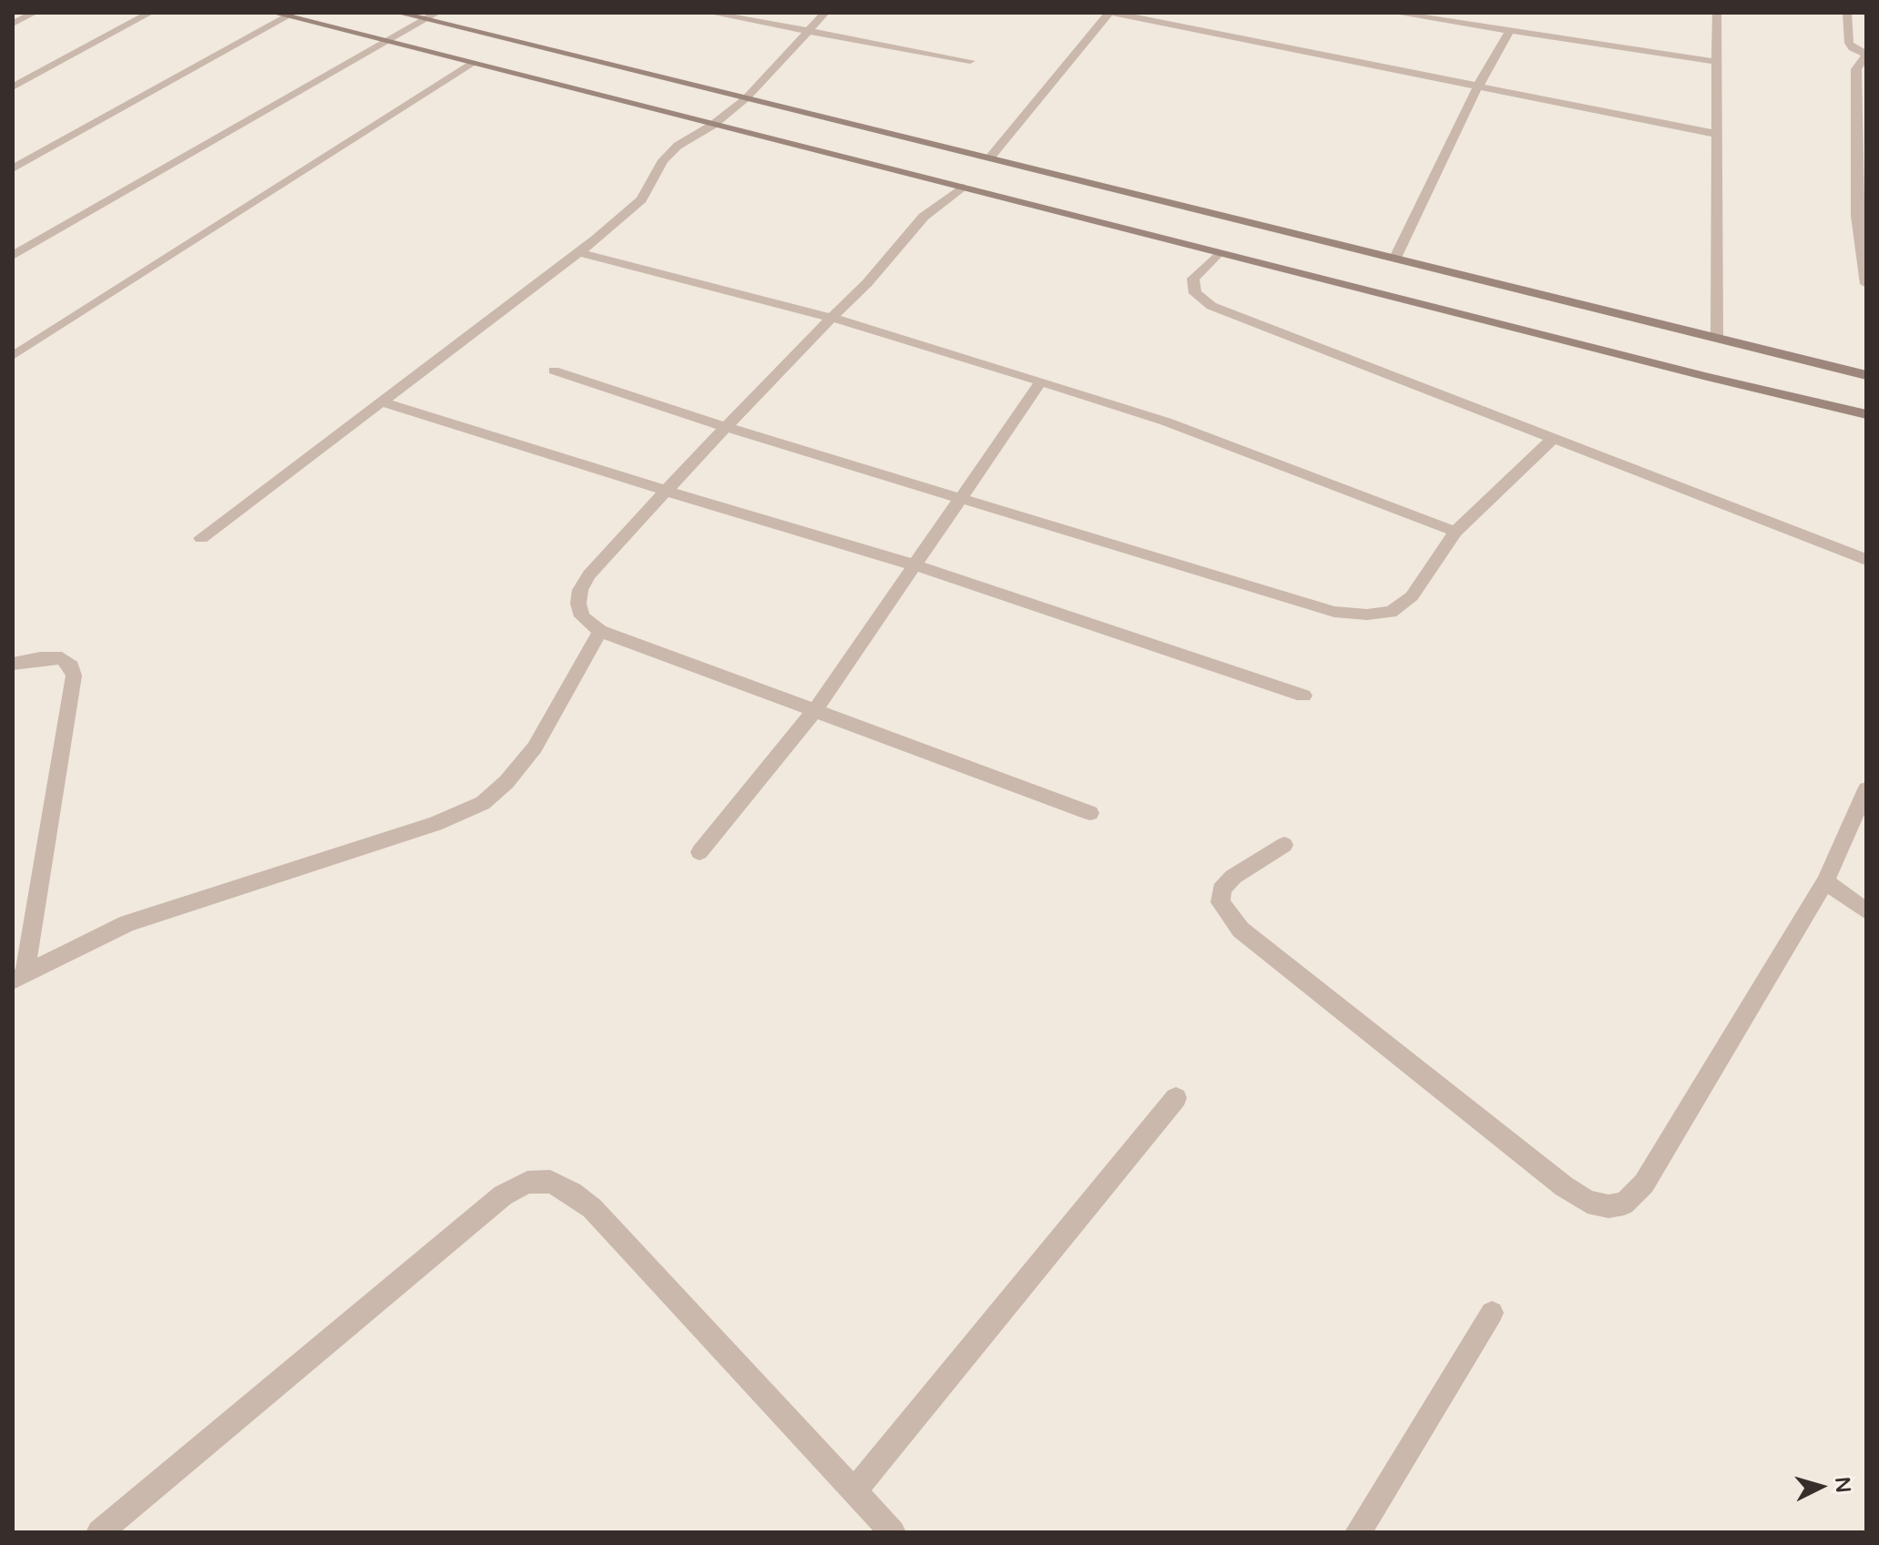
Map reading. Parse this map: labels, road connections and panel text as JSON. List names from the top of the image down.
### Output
{
  "north": "right"
}
